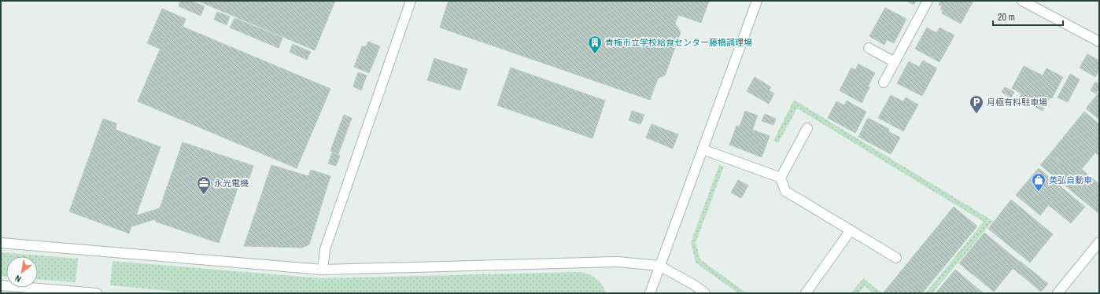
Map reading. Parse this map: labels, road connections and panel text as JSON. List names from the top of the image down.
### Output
{
  "places": {
    "building": ["青梅市立学校給食センター藤橋調理場"],
    "parking": ["月極有料駐車場"],
    "shop": ["英弘自動車"],
    "office": ["永光電機"]
  },
  "scale_bar": "20 m",
  "north": "bottom left"
}
